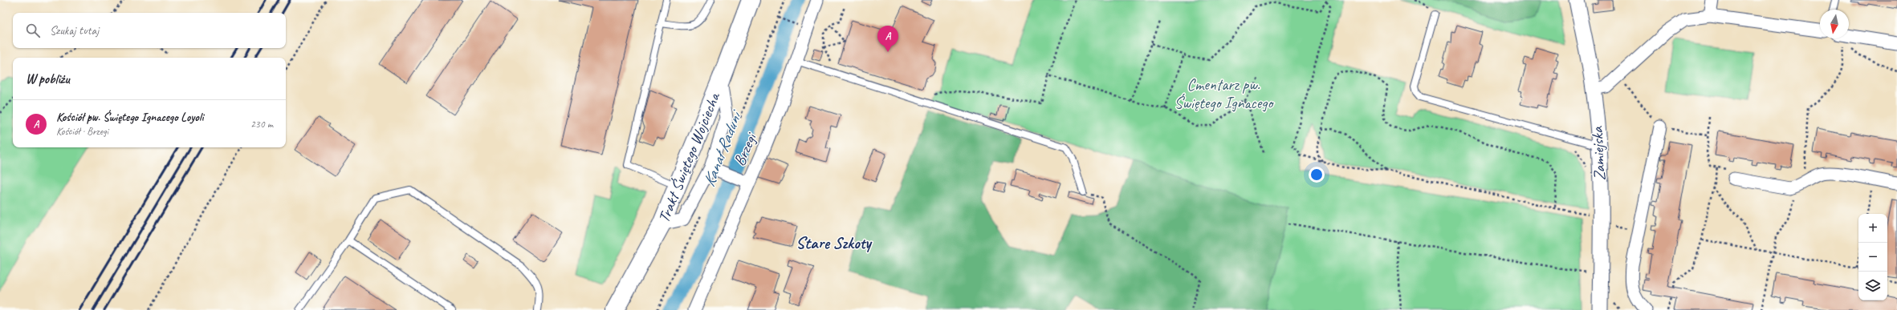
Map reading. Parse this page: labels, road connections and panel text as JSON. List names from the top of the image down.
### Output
{
  "streets": {
    "main road": ["Trakt Świętego Wojciecha"],
    "street": ["Brzegi", "Zamiejska"]
  },
  "districts": ["Stare Szkoty"],
  "water": ["Kanał Raduni"],
  "parks": ["Cmentarz pw. Świętego Ignacego"],
  "north": "bottom",
  "page": {
    "search": "Szukaj tutaj",
    "pins": "A",
    "heading": "W pobliżu",
    "list": [
      {
        "mark": "A",
        "name": "Kościół pw. Świętego Ignacego Loyoli",
        "note": "Kościół · Brzegi",
        "value": "230 m"
      }
    ],
    "map_buttons": ["+", "−"]
  }
}
